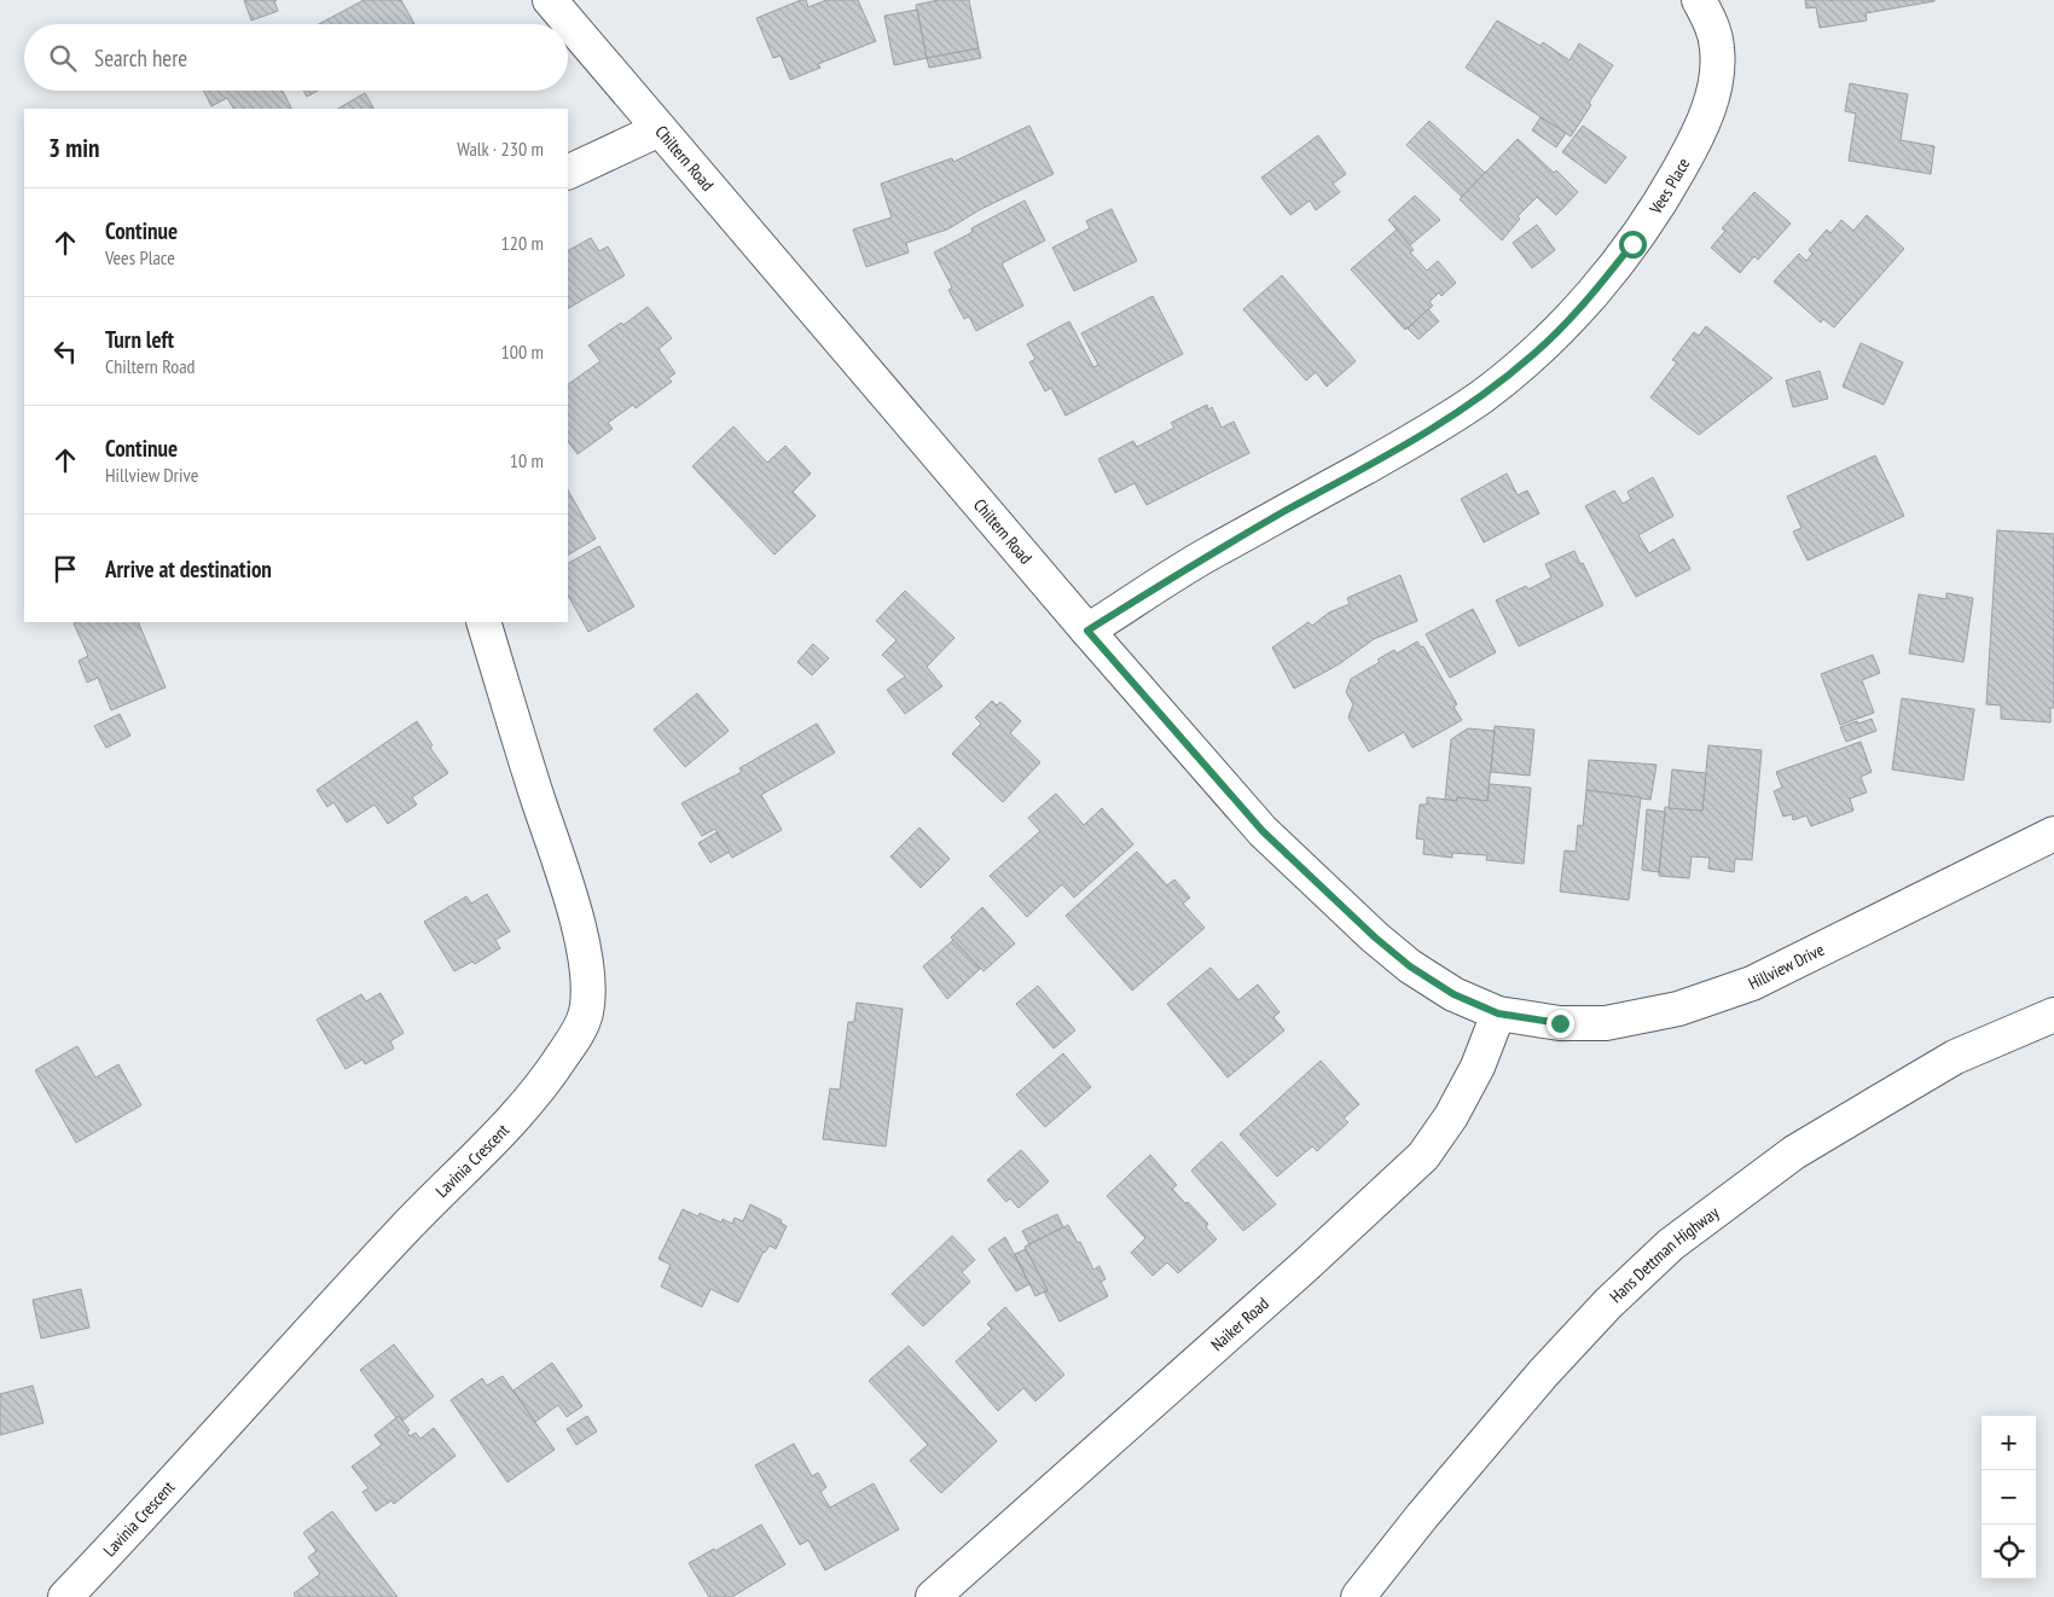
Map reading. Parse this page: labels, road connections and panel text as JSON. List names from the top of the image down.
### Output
{
  "streets": {
    "street": [
      "Chiltern Road",
      "Vees Place",
      "Hillview Drive",
      "Lavinia Crescent",
      "Hans Dettman Highway",
      "Naiker Road"
    ]
  },
  "crossings": [
    ["Chiltern Road", "Vees Place"],
    ["Chiltern Road", "Hillview Drive"],
    ["Chiltern Road", "Naiker Road"],
    ["Hillview Drive", "Naiker Road"]
  ],
  "page": {
    "search": "Search here",
    "heading": ["3 min", "Walk · 230 m"],
    "list": [
      ["Continue", "Vees Place", "120 m"],
      ["Turn left", "Chiltern Road", "100 m"],
      ["Continue", "Hillview Drive", "10 m"],
      "Arrive at destination"
    ],
    "map_buttons": ["+", "−"]
  }
}
